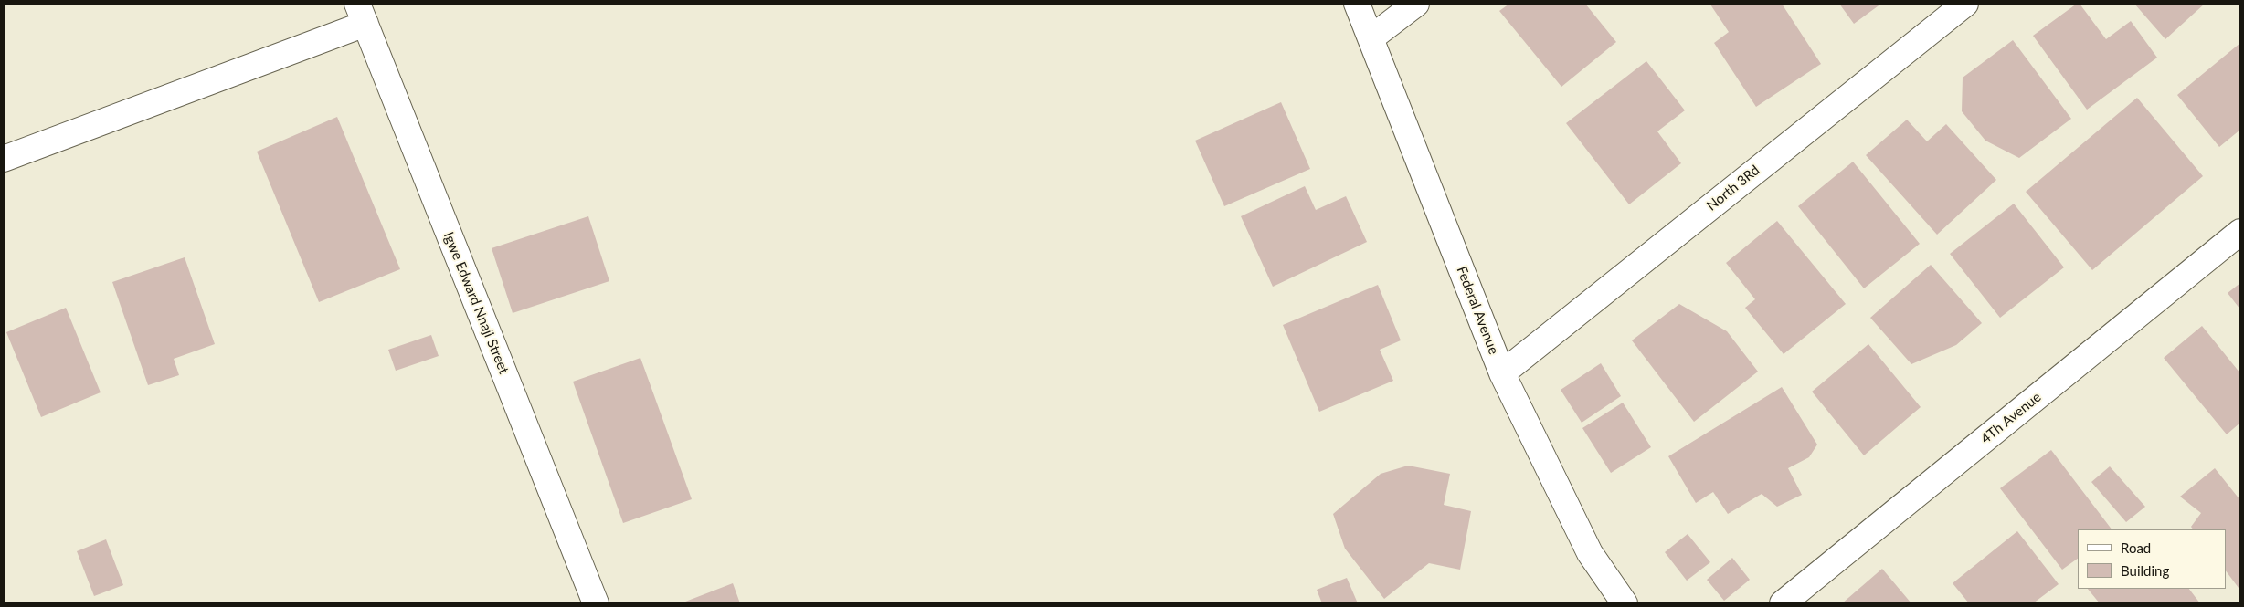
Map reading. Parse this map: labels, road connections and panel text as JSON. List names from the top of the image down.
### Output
{
  "streets": {
    "street": [
      "North 3Rd",
      "Igwe Edward Nnaji Street",
      "Federal Avenue",
      "4Th Avenue"
    ]
  },
  "crossings": [
    ["North 3Rd", "Federal Avenue"]
  ],
  "legend": ["Road", "Building"]
}
